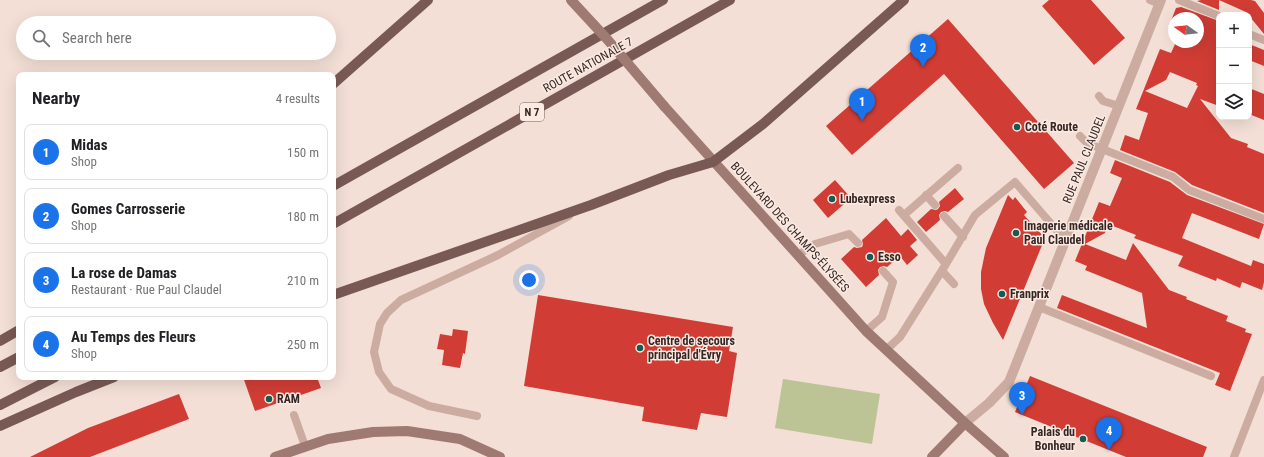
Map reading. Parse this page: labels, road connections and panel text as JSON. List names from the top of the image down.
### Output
{
  "streets": {
    "main road": ["ROUTE NATIONALE 7", "N 7", "BOULEVARD DES CHAMPS-ÉLYSÉES"],
    "street": ["RUE PAUL CLAUDEL"]
  },
  "crossings": [
    ["RUE PAUL CLAUDEL", "BOULEVARD DES CHAMPS-ÉLYSÉES"]
  ],
  "places": [
    "Coté Route",
    "Lubexpress",
    "Imagerie médicale Paul Claudel",
    "Esso",
    "Franprix",
    "Centre de secours principal d'Évry",
    "RAM",
    "Palais du Bonheur"
  ],
  "north": "left",
  "page": {
    "map_buttons": ["+", "−"],
    "search": "Search here",
    "pins": [
      "2",
      "1",
      "3",
      "4"
    ],
    "heading": ["Nearby", "4 results"],
    "list": [
      {
        "mark": "1",
        "name": "Midas",
        "note": "Shop",
        "value": "150 m"
      },
      {
        "mark": "2",
        "name": "Gomes Carrosserie",
        "note": "Shop",
        "value": "180 m"
      },
      {
        "mark": "3",
        "name": "La rose de Damas",
        "note": "Restaurant · Rue Paul Claudel",
        "value": "210 m"
      },
      {
        "mark": "4",
        "name": "Au Temps des Fleurs",
        "note": "Shop",
        "value": "250 m"
      }
    ]
  }
}
